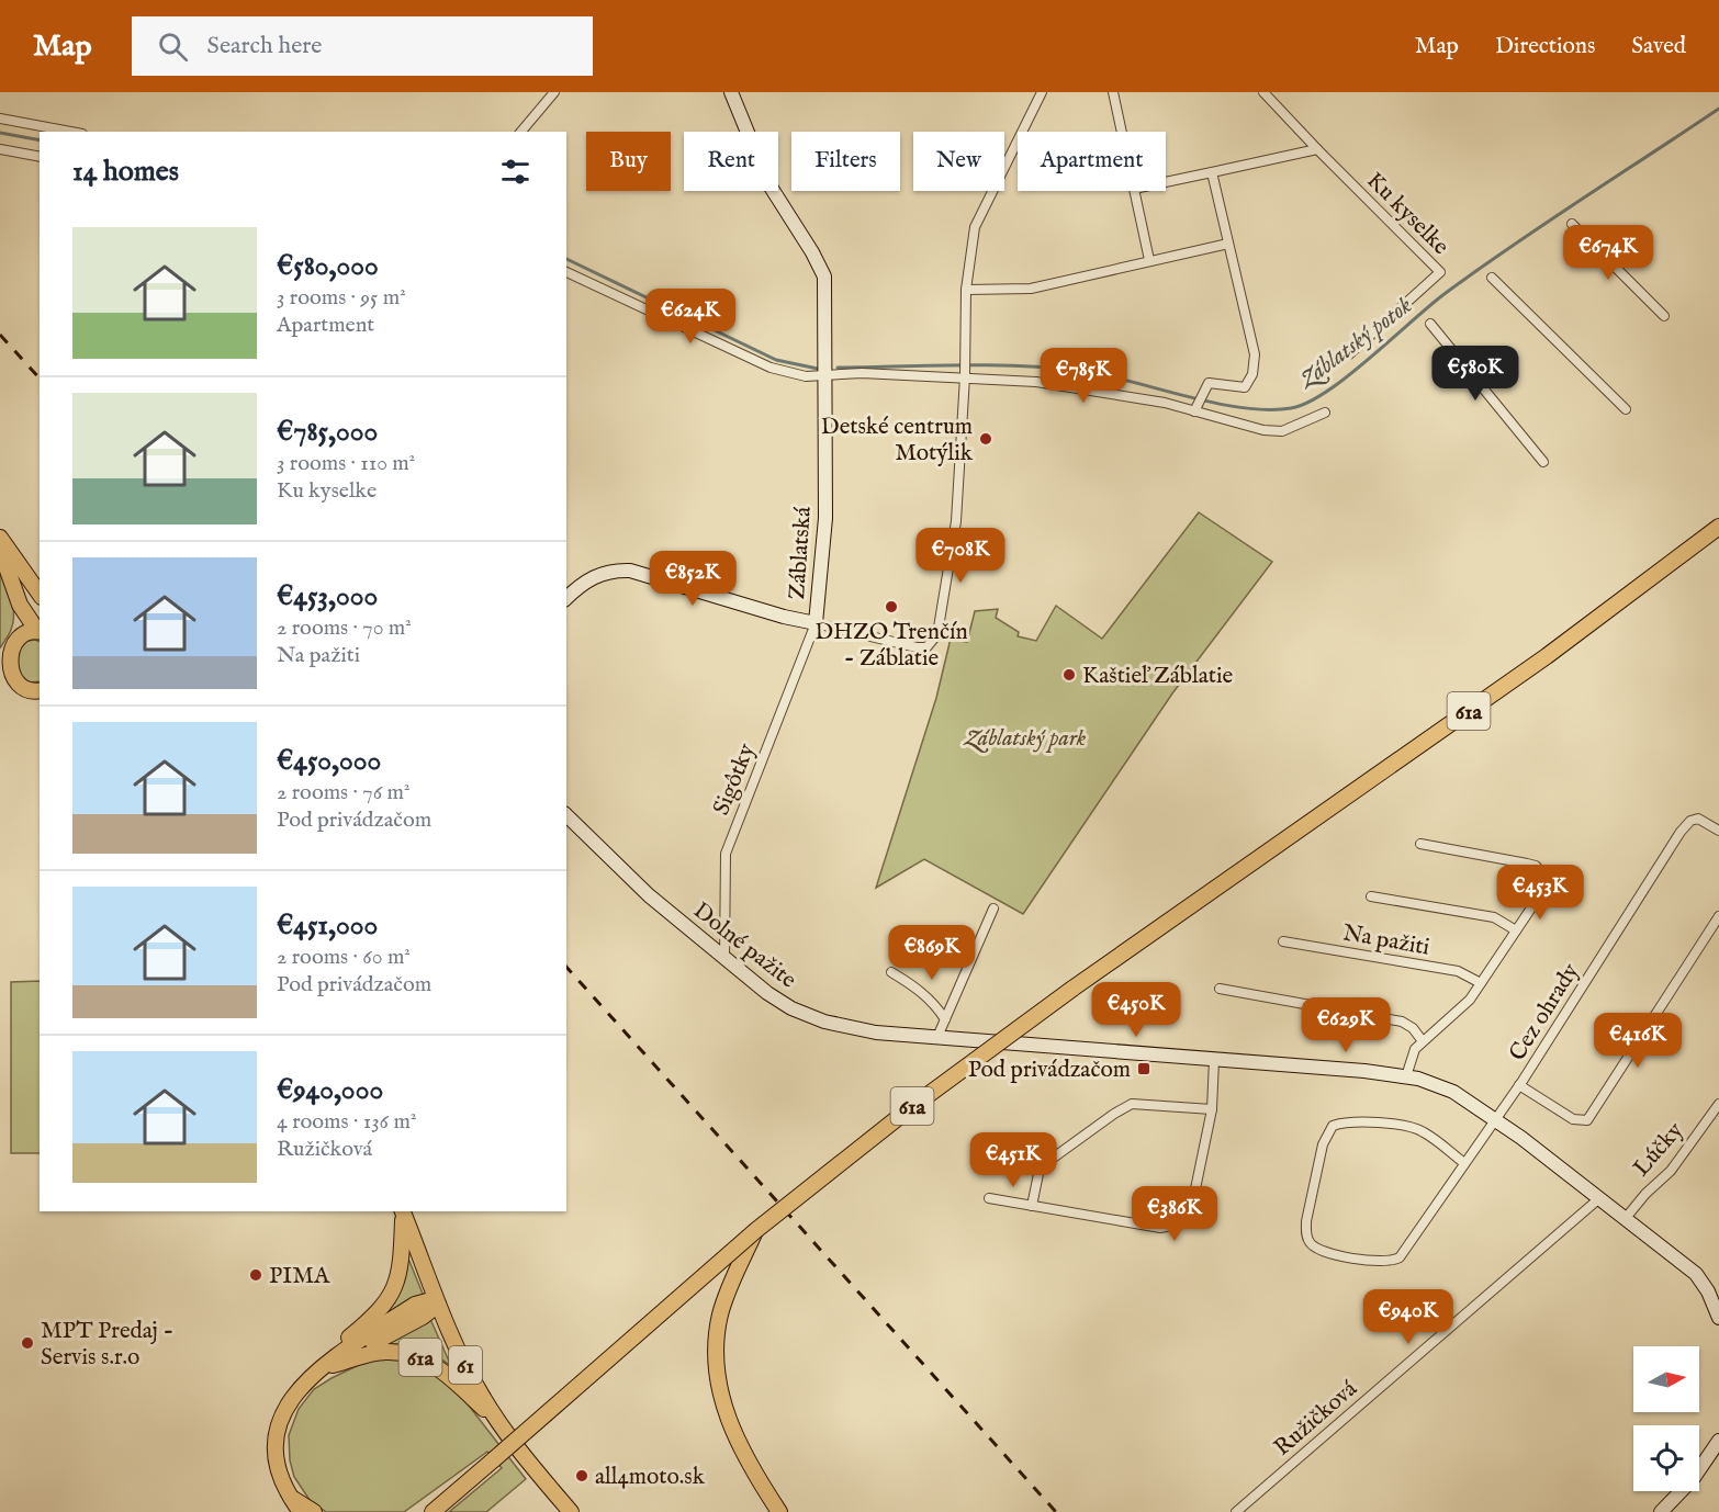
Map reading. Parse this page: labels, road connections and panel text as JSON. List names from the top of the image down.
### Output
{
  "streets": {
    "main road": ["61a", "61"],
    "street": [
      "Ku kyselke",
      "Záblatská",
      "Sigôtky",
      "Na pažiti",
      "Dolné pažite",
      "Cez ohrady",
      "Lúčky",
      "Ružičková"
    ]
  },
  "crossings": [
    ["Záblatská", "Sigôtky"],
    ["61a", "61"],
    ["Sigôtky", "Dolné pažite"],
    ["Dolné pažite", "Cez ohrady"],
    ["Dolné pažite", "Lúčky"],
    ["Dolné pažite", "Ružičková"]
  ],
  "water": ["Záblatský potok"],
  "parks": ["Záblatský park"],
  "places": {
    "other": [
      "Detské centrum Motýlik",
      "DHZO Trenčín - Záblatie",
      "Kaštieľ Záblatie",
      "PIMA",
      "MPT Predaj - Servis s.r.o",
      "all4moto.sk"
    ],
    "transit": ["Pod privádzačom"]
  },
  "north": "right",
  "page": {
    "header": "Map",
    "search": "Search here",
    "nav": ["Map", "Directions", "Saved"],
    "chip": [
      "Buy",
      "Rent",
      "Filters",
      "New",
      "Apartment"
    ],
    "heading": "14 homes",
    "list": [
      {
        "name": "€580,000",
        "note": "3 rooms · 95 m² · Apartment"
      },
      {
        "name": "€785,000",
        "note": "3 rooms · 110 m² · Ku kyselke"
      },
      {
        "name": "€453,000",
        "note": "2 rooms · 70 m² · Na pažiti"
      },
      {
        "name": "€450,000",
        "note": "2 rooms · 76 m² · Pod privádzačom"
      },
      {
        "name": "€451,000",
        "note": "2 rooms · 60 m² · Pod privádzačom"
      },
      {
        "name": "€940,000",
        "note": "4 rooms · 136 m² · Ružičková"
      }
    ],
    "price": [
      "€674K",
      "€624K",
      "€580K",
      "€785K",
      "€708K",
      "€852K",
      "€453K",
      "€869K",
      "€450K",
      "€629K",
      "€416K",
      "€451K",
      "€386K",
      "€940K"
    ]
  }
}
